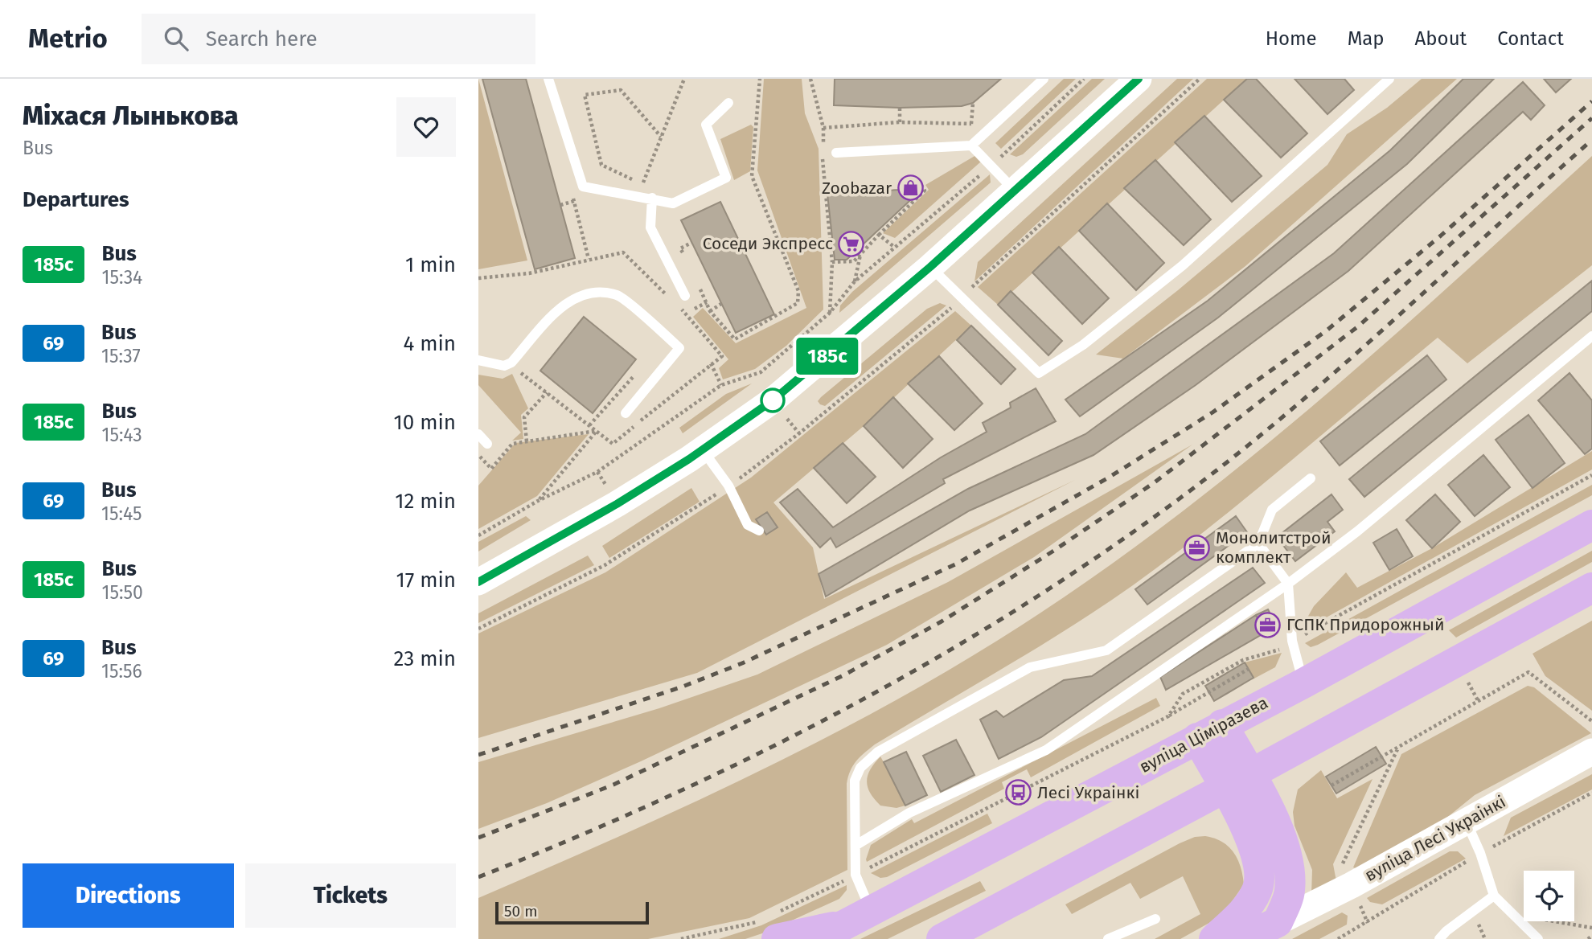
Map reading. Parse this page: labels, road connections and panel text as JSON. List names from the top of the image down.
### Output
{
  "streets": {
    "main road": ["вуліца Ціміразева"],
    "street": ["вуліца Лесі Украінкі"]
  },
  "places": {
    "shop": ["Zoobazar"],
    "supermarket": ["Соседи Экспресс"],
    "office": ["Монолитстрой комплект", "ГСПК Придорожный"],
    "bus stop": ["Лесі Украінкі"]
  },
  "lines": ["bus line 185с"],
  "scale_bar": "50 m",
  "page": {
    "header": "Metrio",
    "search": "Search here",
    "nav": [
      "Home",
      "Map",
      "About",
      "Contact"
    ],
    "heading": [
      ["Міхася Лынькова", "Bus"],
      "Departures"
    ],
    "on_map": "185с",
    "list": [
      {
        "mark": "185с",
        "name": "Bus",
        "note": "15:34",
        "value": "1 min"
      },
      {
        "mark": "69",
        "name": "Bus",
        "note": "15:37",
        "value": "4 min"
      },
      {
        "mark": "185с",
        "name": "Bus",
        "note": "15:43",
        "value": "10 min"
      },
      {
        "mark": "69",
        "name": "Bus",
        "note": "15:45",
        "value": "12 min"
      },
      {
        "mark": "185с",
        "name": "Bus",
        "note": "15:50",
        "value": "17 min"
      },
      {
        "mark": "69",
        "name": "Bus",
        "note": "15:56",
        "value": "23 min"
      }
    ],
    "buttons": ["Directions", "Tickets"],
    "scale": "50 m"
  }
}
